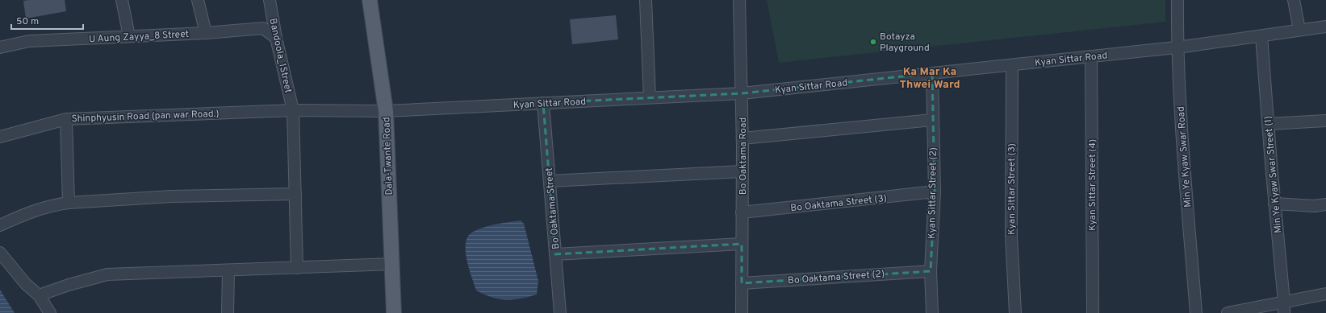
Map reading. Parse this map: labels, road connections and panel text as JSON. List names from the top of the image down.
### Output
{
  "streets": {
    "main road": ["Dala-Twante Road"],
    "street": [
      "U Aung Zayya_8 Street",
      "Bandoola_1Street",
      "Kyan Sittar Road",
      "Shinphyusin Road (pan war Road.)",
      "Bo Oaktama Road",
      "Min Ye Kyaw Swar Road",
      "Min Ye Kyaw Swar Street (1)",
      "Kyan Sittar Street (4)",
      "Kyan Sittar Street (3)",
      "Kyan Sittar Street (2)",
      "Bo Oaktama Street (3)",
      "Bo Oaktama Street",
      "Bo Oaktama Street (2)"
    ]
  },
  "crossings": [
    ["U Aung Zayya_8 Street", "Bandoola_1Street"],
    ["Bandoola_1Street", "Kyan Sittar Road"],
    ["Bandoola_1Street", "Shinphyusin Road (pan war Road.)"],
    ["Kyan Sittar Road", "Shinphyusin Road (pan war Road.)"],
    ["Kyan Sittar Road", "Dala-Twante Road"],
    ["Kyan Sittar Road", "Bo Oaktama Road"],
    ["Kyan Sittar Road", "Min Ye Kyaw Swar Road"],
    ["Kyan Sittar Road", "Min Ye Kyaw Swar Street (1)"],
    ["Kyan Sittar Road", "Kyan Sittar Street (4)"],
    ["Kyan Sittar Road", "Kyan Sittar Street (3)"],
    ["Kyan Sittar Road", "Kyan Sittar Street (2)"],
    ["Kyan Sittar Road", "Bo Oaktama Street"],
    ["Bo Oaktama Road", "Bo Oaktama Street (3)"],
    ["Bo Oaktama Road", "Bo Oaktama Street (2)"],
    ["Kyan Sittar Street (2)", "Bo Oaktama Street (3)"],
    ["Kyan Sittar Street (2)", "Bo Oaktama Street (2)"]
  ],
  "districts": ["Ka Mar Ka Thwei Ward"],
  "places": ["Botayza Playground"],
  "scale_bar": "50 m"
}
